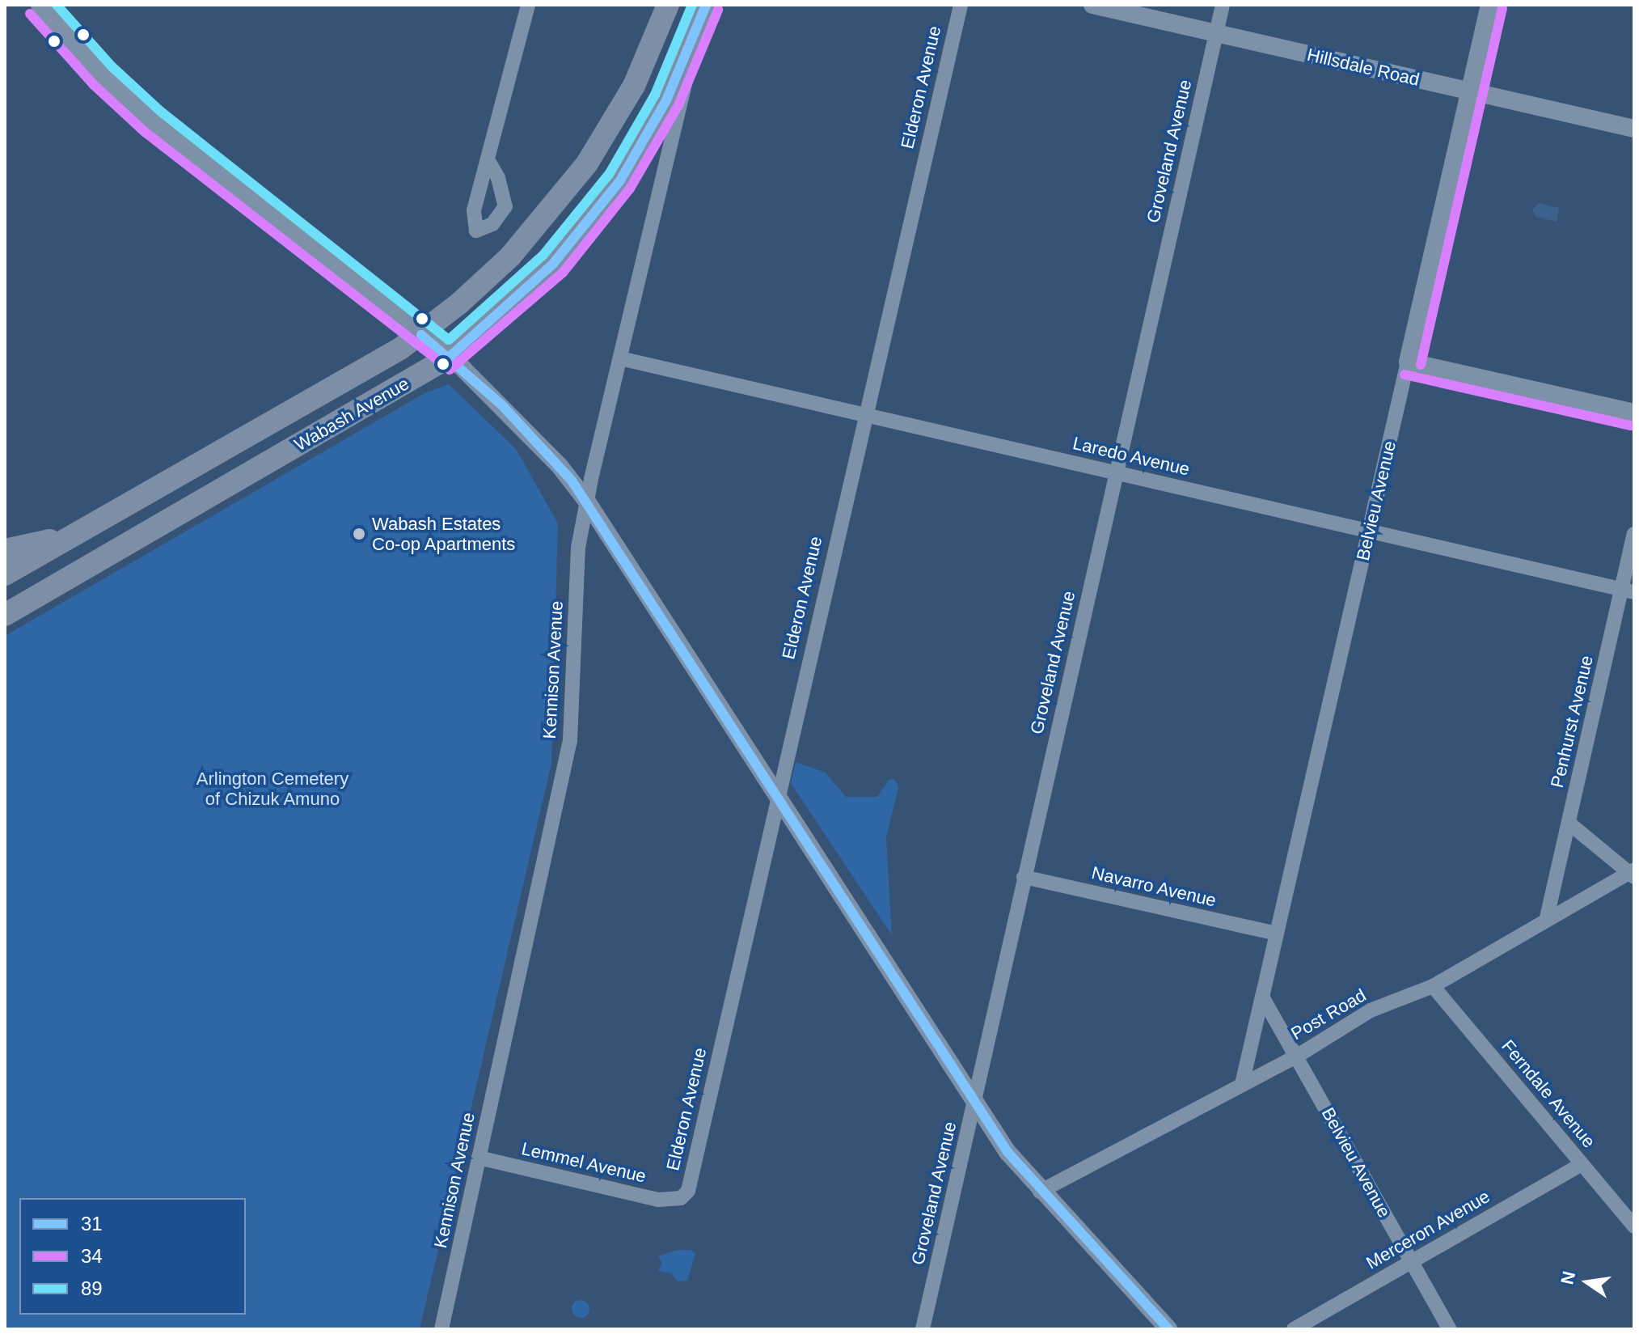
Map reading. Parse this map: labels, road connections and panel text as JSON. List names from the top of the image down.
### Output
{
  "streets": {
    "main road": ["Wabash Avenue"],
    "street": [
      "Hillsdale Road",
      "Elderon Avenue",
      "Groveland Avenue",
      "Laredo Avenue",
      "Belvieu Avenue",
      "Kennison Avenue",
      "Penhurst Avenue",
      "Navarro Avenue",
      "Post Road",
      "Ferndale Avenue",
      "Lemmel Avenue",
      "Merceron Avenue"
    ]
  },
  "crossings": [
    ["Hillsdale Road", "Groveland Avenue"],
    ["Hillsdale Road", "Belvieu Avenue"],
    ["Elderon Avenue", "Laredo Avenue"],
    ["Elderon Avenue", "Lemmel Avenue"],
    ["Groveland Avenue", "Laredo Avenue"],
    ["Groveland Avenue", "Navarro Avenue"],
    ["Wabash Avenue", "Kennison Avenue"],
    ["Laredo Avenue", "Belvieu Avenue"],
    ["Laredo Avenue", "Kennison Avenue"],
    ["Laredo Avenue", "Penhurst Avenue"],
    ["Belvieu Avenue", "Navarro Avenue"],
    ["Belvieu Avenue", "Post Road"],
    ["Belvieu Avenue", "Merceron Avenue"],
    ["Kennison Avenue", "Lemmel Avenue"],
    ["Penhurst Avenue", "Post Road"],
    ["Post Road", "Ferndale Avenue"],
    ["Ferndale Avenue", "Merceron Avenue"]
  ],
  "parks": ["Arlington Cemetery of Chizuk Amuno"],
  "places": ["Wabash Estates Co-op Apartments"],
  "lines": ["transit line 31", "transit line 89", "transit line 34"],
  "legend": ["31", "34", "89"],
  "north": "left"
}
